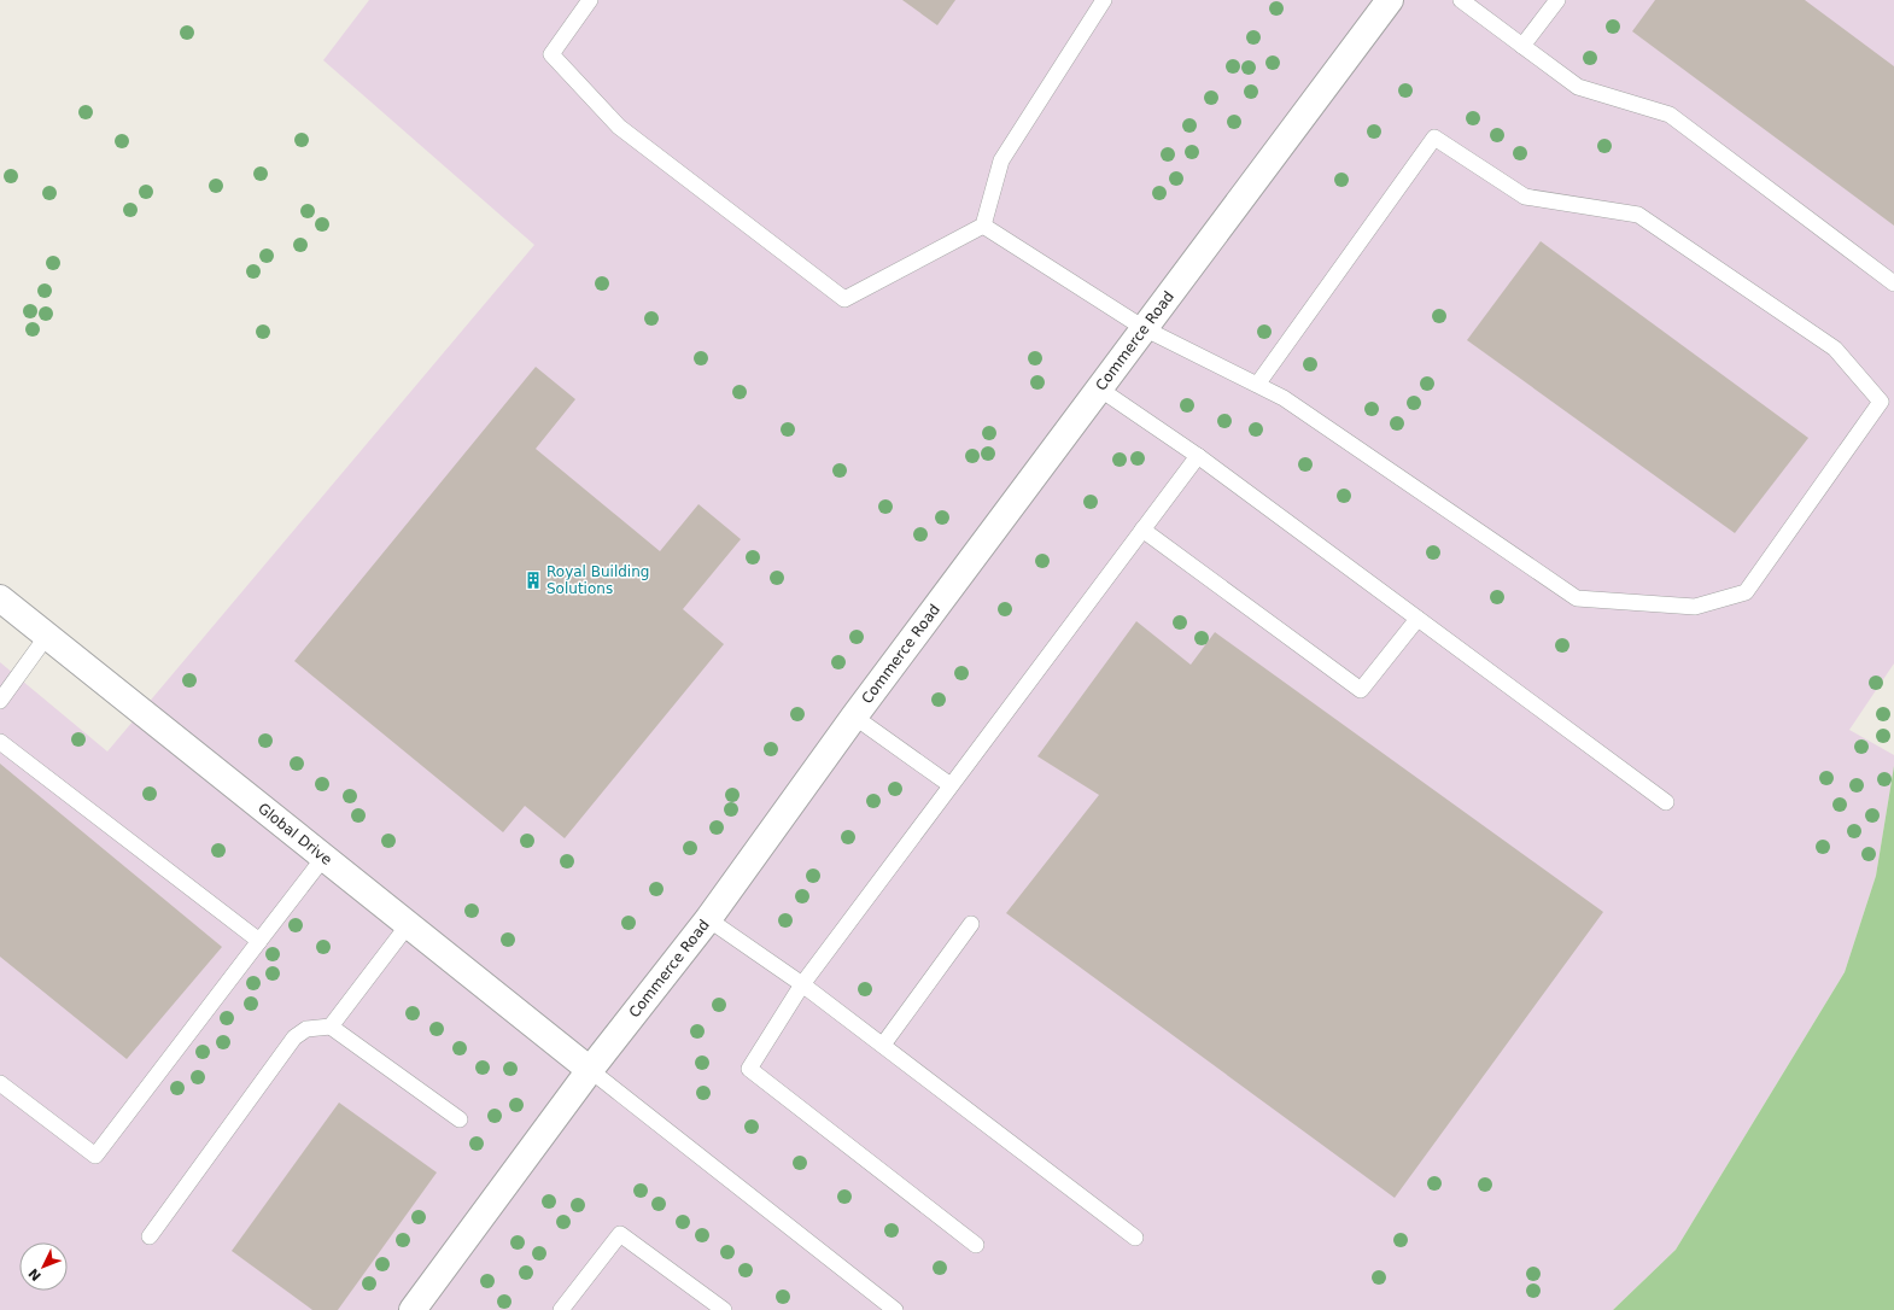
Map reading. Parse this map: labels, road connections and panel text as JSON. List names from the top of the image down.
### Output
{
  "streets": {
    "street": ["Commerce Road", "Global Drive"]
  },
  "crossings": [
    ["Commerce Road", "Global Drive"]
  ],
  "places": {
    "building": ["Royal Building Solutions"]
  },
  "north": "bottom left"
}
